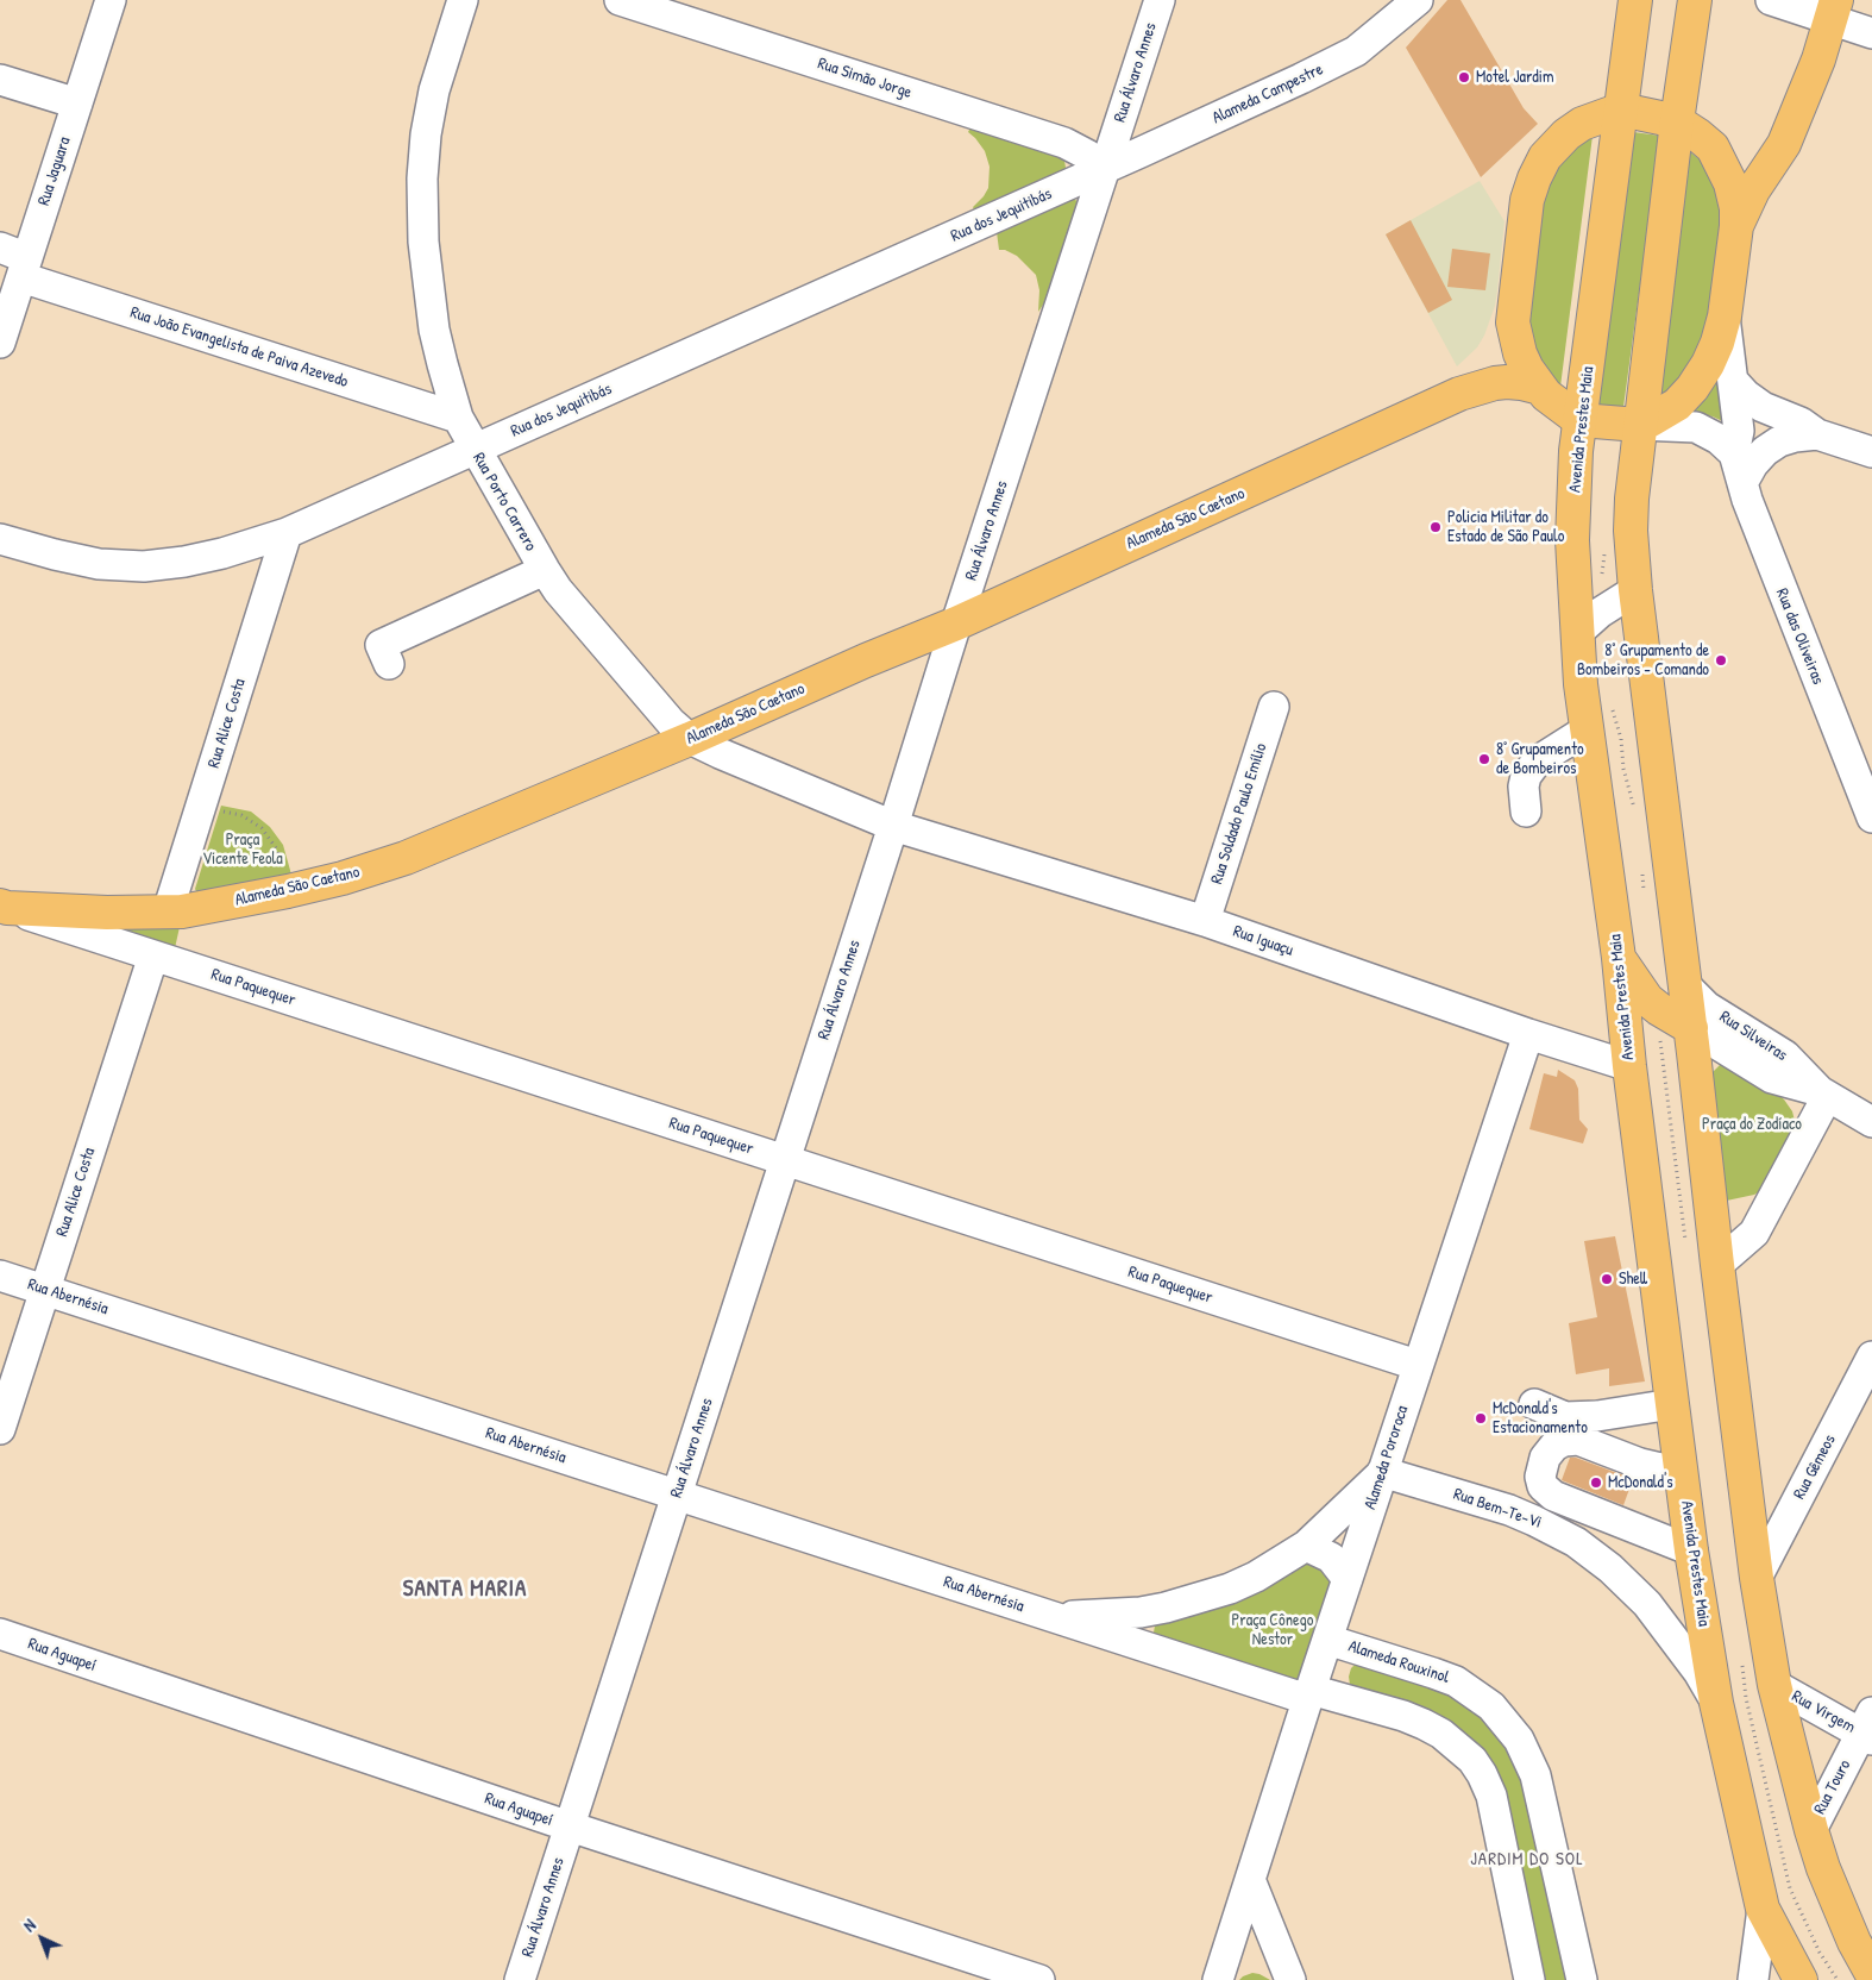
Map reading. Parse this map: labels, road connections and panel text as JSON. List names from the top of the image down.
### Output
{
  "streets": {
    "main road": ["Avenida Prestes Maia", "Alameda São Caetano"],
    "street": [
      "Rua Álvaro Annes",
      "Rua Simão Jorge",
      "Alameda Campestre",
      "Rua Jaguara",
      "Rua dos Jequitibás",
      "Rua João Evangelista de Paiva Azevedo",
      "Rua Porto Carrero",
      "Rua das Oliveiras",
      "Rua Alice Costa",
      "Rua Soldado Paulo Emílio",
      "Rua Iguaçu",
      "Rua Paquequer",
      "Rua Silveiras",
      "Rua Abernésia",
      "Alameda Pororoca",
      "Rua Gêmeos",
      "Rua Bem-Te-Vi",
      "Rua Aguapeí",
      "Alameda Rouxinol",
      "Rua Virgem",
      "Rua Touro"
    ]
  },
  "crossings": [
    ["Rua Álvaro Annes", "Rua Simão Jorge"],
    ["Rua Álvaro Annes", "Alameda Campestre"],
    ["Rua Álvaro Annes", "Rua dos Jequitibás"],
    ["Rua Álvaro Annes", "Rua Porto Carrero"],
    ["Rua Álvaro Annes", "Alameda São Caetano"],
    ["Rua Álvaro Annes", "Rua Iguaçu"],
    ["Rua Álvaro Annes", "Rua Paquequer"],
    ["Rua Álvaro Annes", "Rua Abernésia"],
    ["Rua Álvaro Annes", "Rua Aguapeí"],
    ["Rua Simão Jorge", "Alameda Campestre"],
    ["Rua Simão Jorge", "Rua dos Jequitibás"],
    ["Alameda Campestre", "Rua dos Jequitibás"],
    ["Rua Jaguara", "Rua João Evangelista de Paiva Azevedo"],
    ["Rua dos Jequitibás", "Rua Porto Carrero"],
    ["Rua dos Jequitibás", "Rua Alice Costa"],
    ["Rua João Evangelista de Paiva Azevedo", "Rua Porto Carrero"],
    ["Avenida Prestes Maia", "Rua Iguaçu"],
    ["Avenida Prestes Maia", "Rua Bem-Te-Vi"],
    ["Rua Porto Carrero", "Alameda São Caetano"],
    ["Rua Porto Carrero", "Rua Iguaçu"],
    ["Alameda São Caetano", "Rua Alice Costa"],
    ["Alameda São Caetano", "Rua Paquequer"],
    ["Rua Alice Costa", "Rua Paquequer"],
    ["Rua Alice Costa", "Rua Abernésia"],
    ["Rua Soldado Paulo Emílio", "Rua Iguaçu"],
    ["Rua Iguaçu", "Alameda Pororoca"],
    ["Rua Paquequer", "Alameda Pororoca"],
    ["Alameda Pororoca", "Rua Bem-Te-Vi"],
    ["Alameda Pororoca", "Alameda Rouxinol"],
    ["Rua Virgem", "Rua Touro"]
  ],
  "districts": ["SANTA MARIA", "JARDIM DO SOL"],
  "parks": ["Praça Vicente Feola", "Praça do Zodíaco", "Praça Cônego Nestor"],
  "places": [
    "Motel Jardim",
    "Policia Militar do Estado de São Paulo",
    "8° Grupamento de Bombeiros - Comando",
    "8° Grupamento de Bombeiros",
    "Shell",
    "McDonald's Estacionamento",
    "McDonald's"
  ],
  "north": "top left"
}
